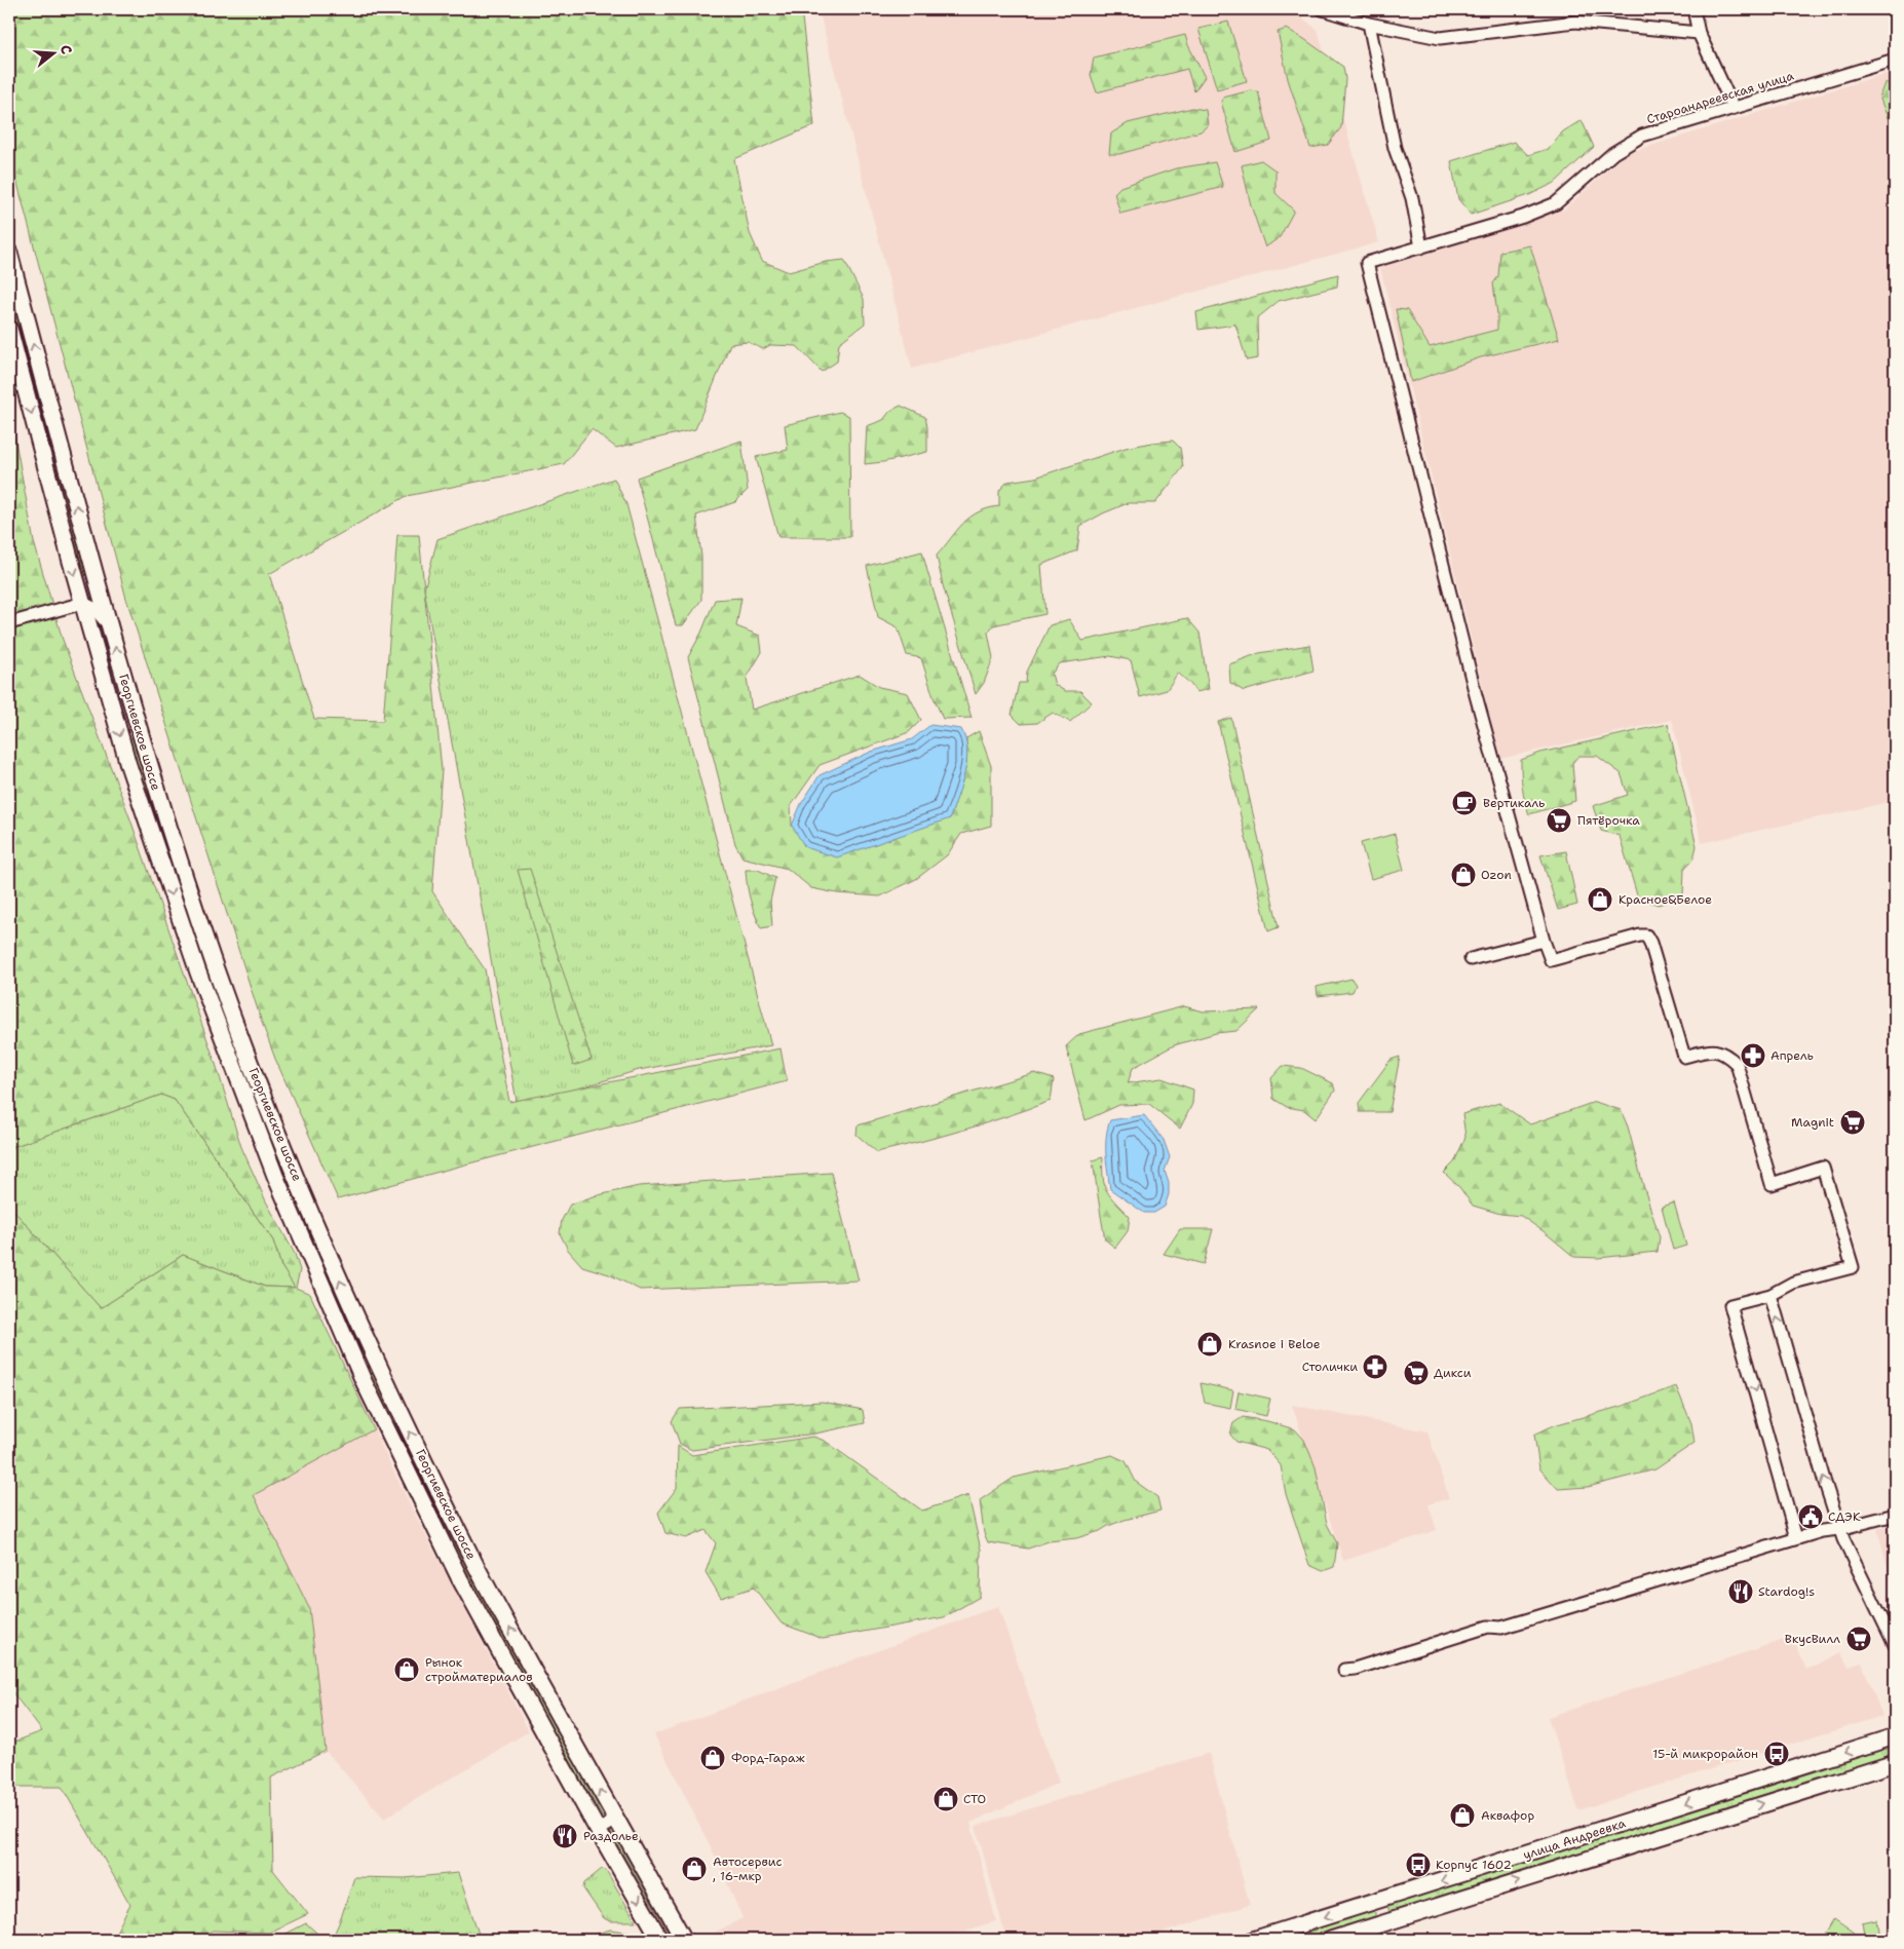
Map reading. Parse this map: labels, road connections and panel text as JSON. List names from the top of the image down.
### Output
{
  "streets": {
    "main road": ["Георгиевское шоссе", "улица Андреевка"],
    "street": ["Староандреевская улица"]
  },
  "places": {
    "cafe": ["Вертикаль"],
    "supermarket": [
      "Пятёрочка",
      "Magnit",
      "Дикси",
      "ВкусВилл"
    ],
    "shop": [
      "Ozon",
      "Красное&Белое",
      "Krasnoe i Beloe",
      "Рынок стройматериалов",
      "Форд-Гараж",
      "СТО",
      "Аквафор",
      "Автосервис , 16-мкр"
    ],
    "pharmacy": ["Апрель", "Столички"],
    "public building": ["СДЭК"],
    "restaurant": ["Stardog!s", "Раздолье"],
    "bus stop": ["15-й микрорайон", "Корпус 1602"]
  },
  "north": "right"
}
